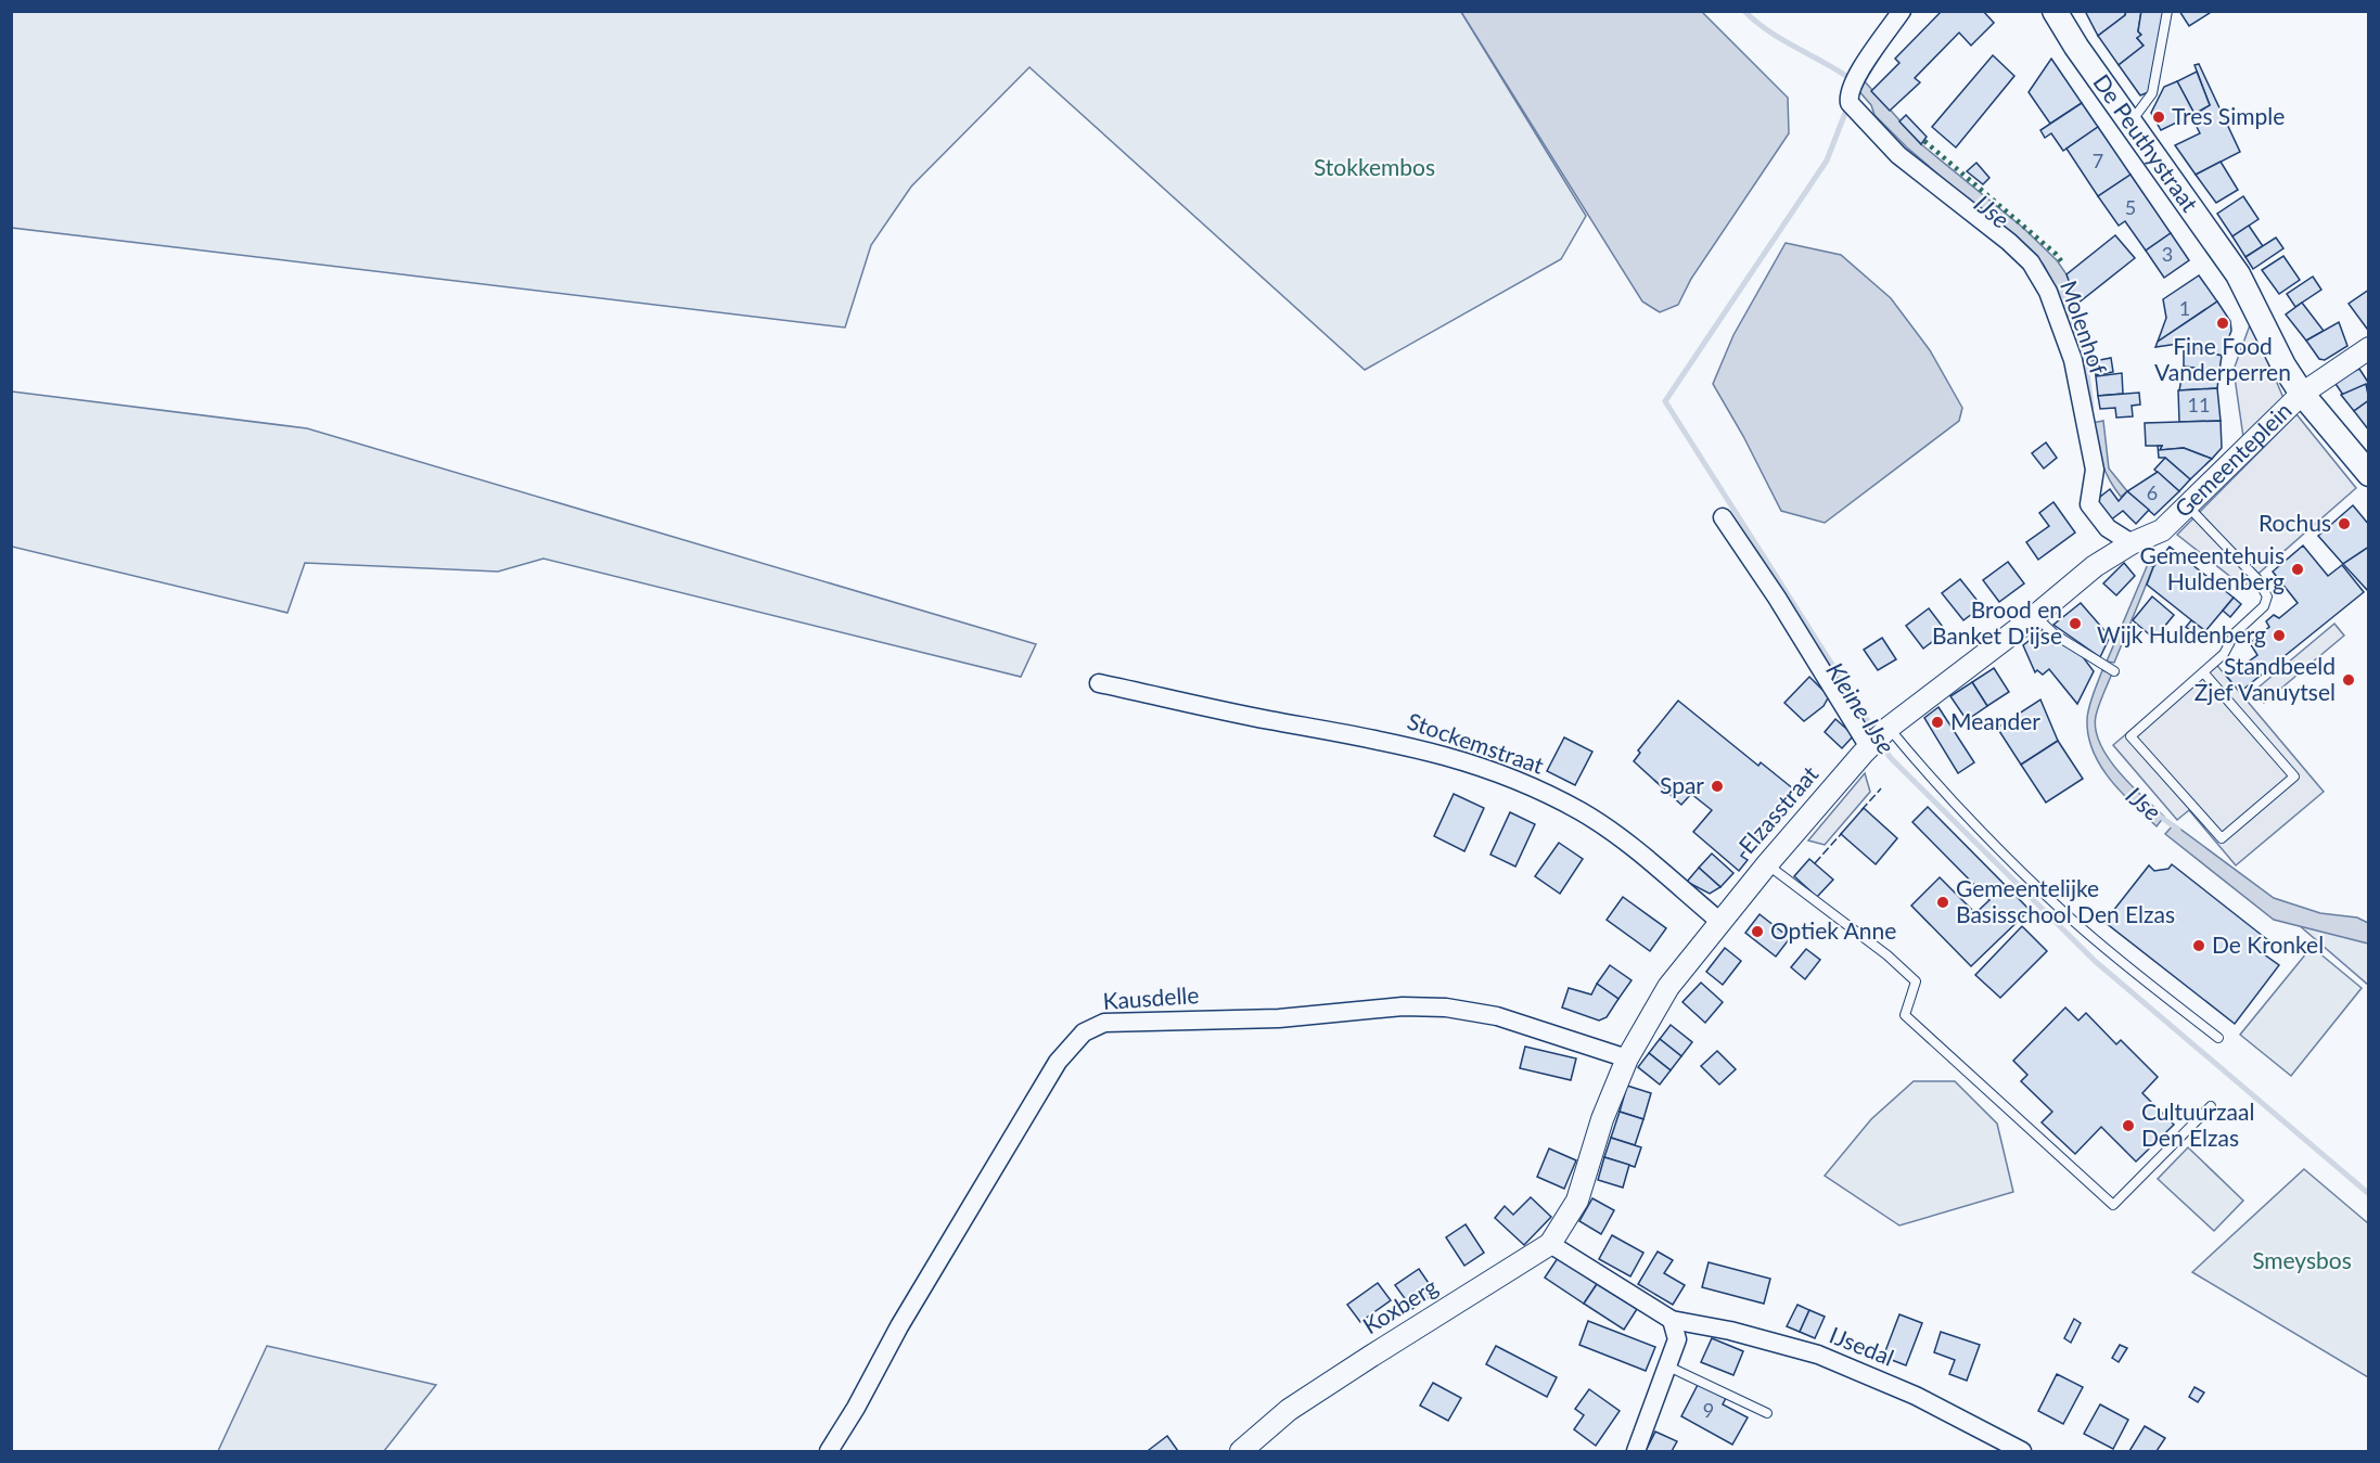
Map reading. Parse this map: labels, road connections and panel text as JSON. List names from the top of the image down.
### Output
{
  "streets": {
    "main road": ["De Peuthystraat", "Gemeenteplein"],
    "street": [
      "Molenhof",
      "Stockemstraat",
      "Elzasstraat",
      "Kausdelle",
      "Koxberg",
      "IJsedal"
    ]
  },
  "crossings": [
    ["De Peuthystraat", "Gemeenteplein"],
    ["Molenhof", "Gemeenteplein"],
    ["Molenhof", "Elzasstraat"],
    ["Gemeenteplein", "Elzasstraat"],
    ["Stockemstraat", "Elzasstraat"],
    ["Elzasstraat", "Kausdelle"],
    ["Elzasstraat", "Koxberg"]
  ],
  "water": ["IJse", "Kleine IJse"],
  "parks": ["Stokkembos", "Smeysbos"],
  "places": [
    "Tres Simple",
    "Fine Food Vanderperren",
    "Rochus",
    "Gemeentehuis Huldenberg",
    "Brood en Banket D'ijse",
    "Wijk Huldenberg",
    "Standbeeld Zjef Vanuytsel",
    "Meander",
    "Spar",
    "Gemeentelijke Basisschool Den Elzas",
    "Optiek Anne",
    "De Kronkel",
    "Cultuurzaal Den Elzas"
  ],
  "house_numbers": [
    "7",
    "5",
    "3",
    "1",
    "11",
    "6",
    "9"
  ]
}
